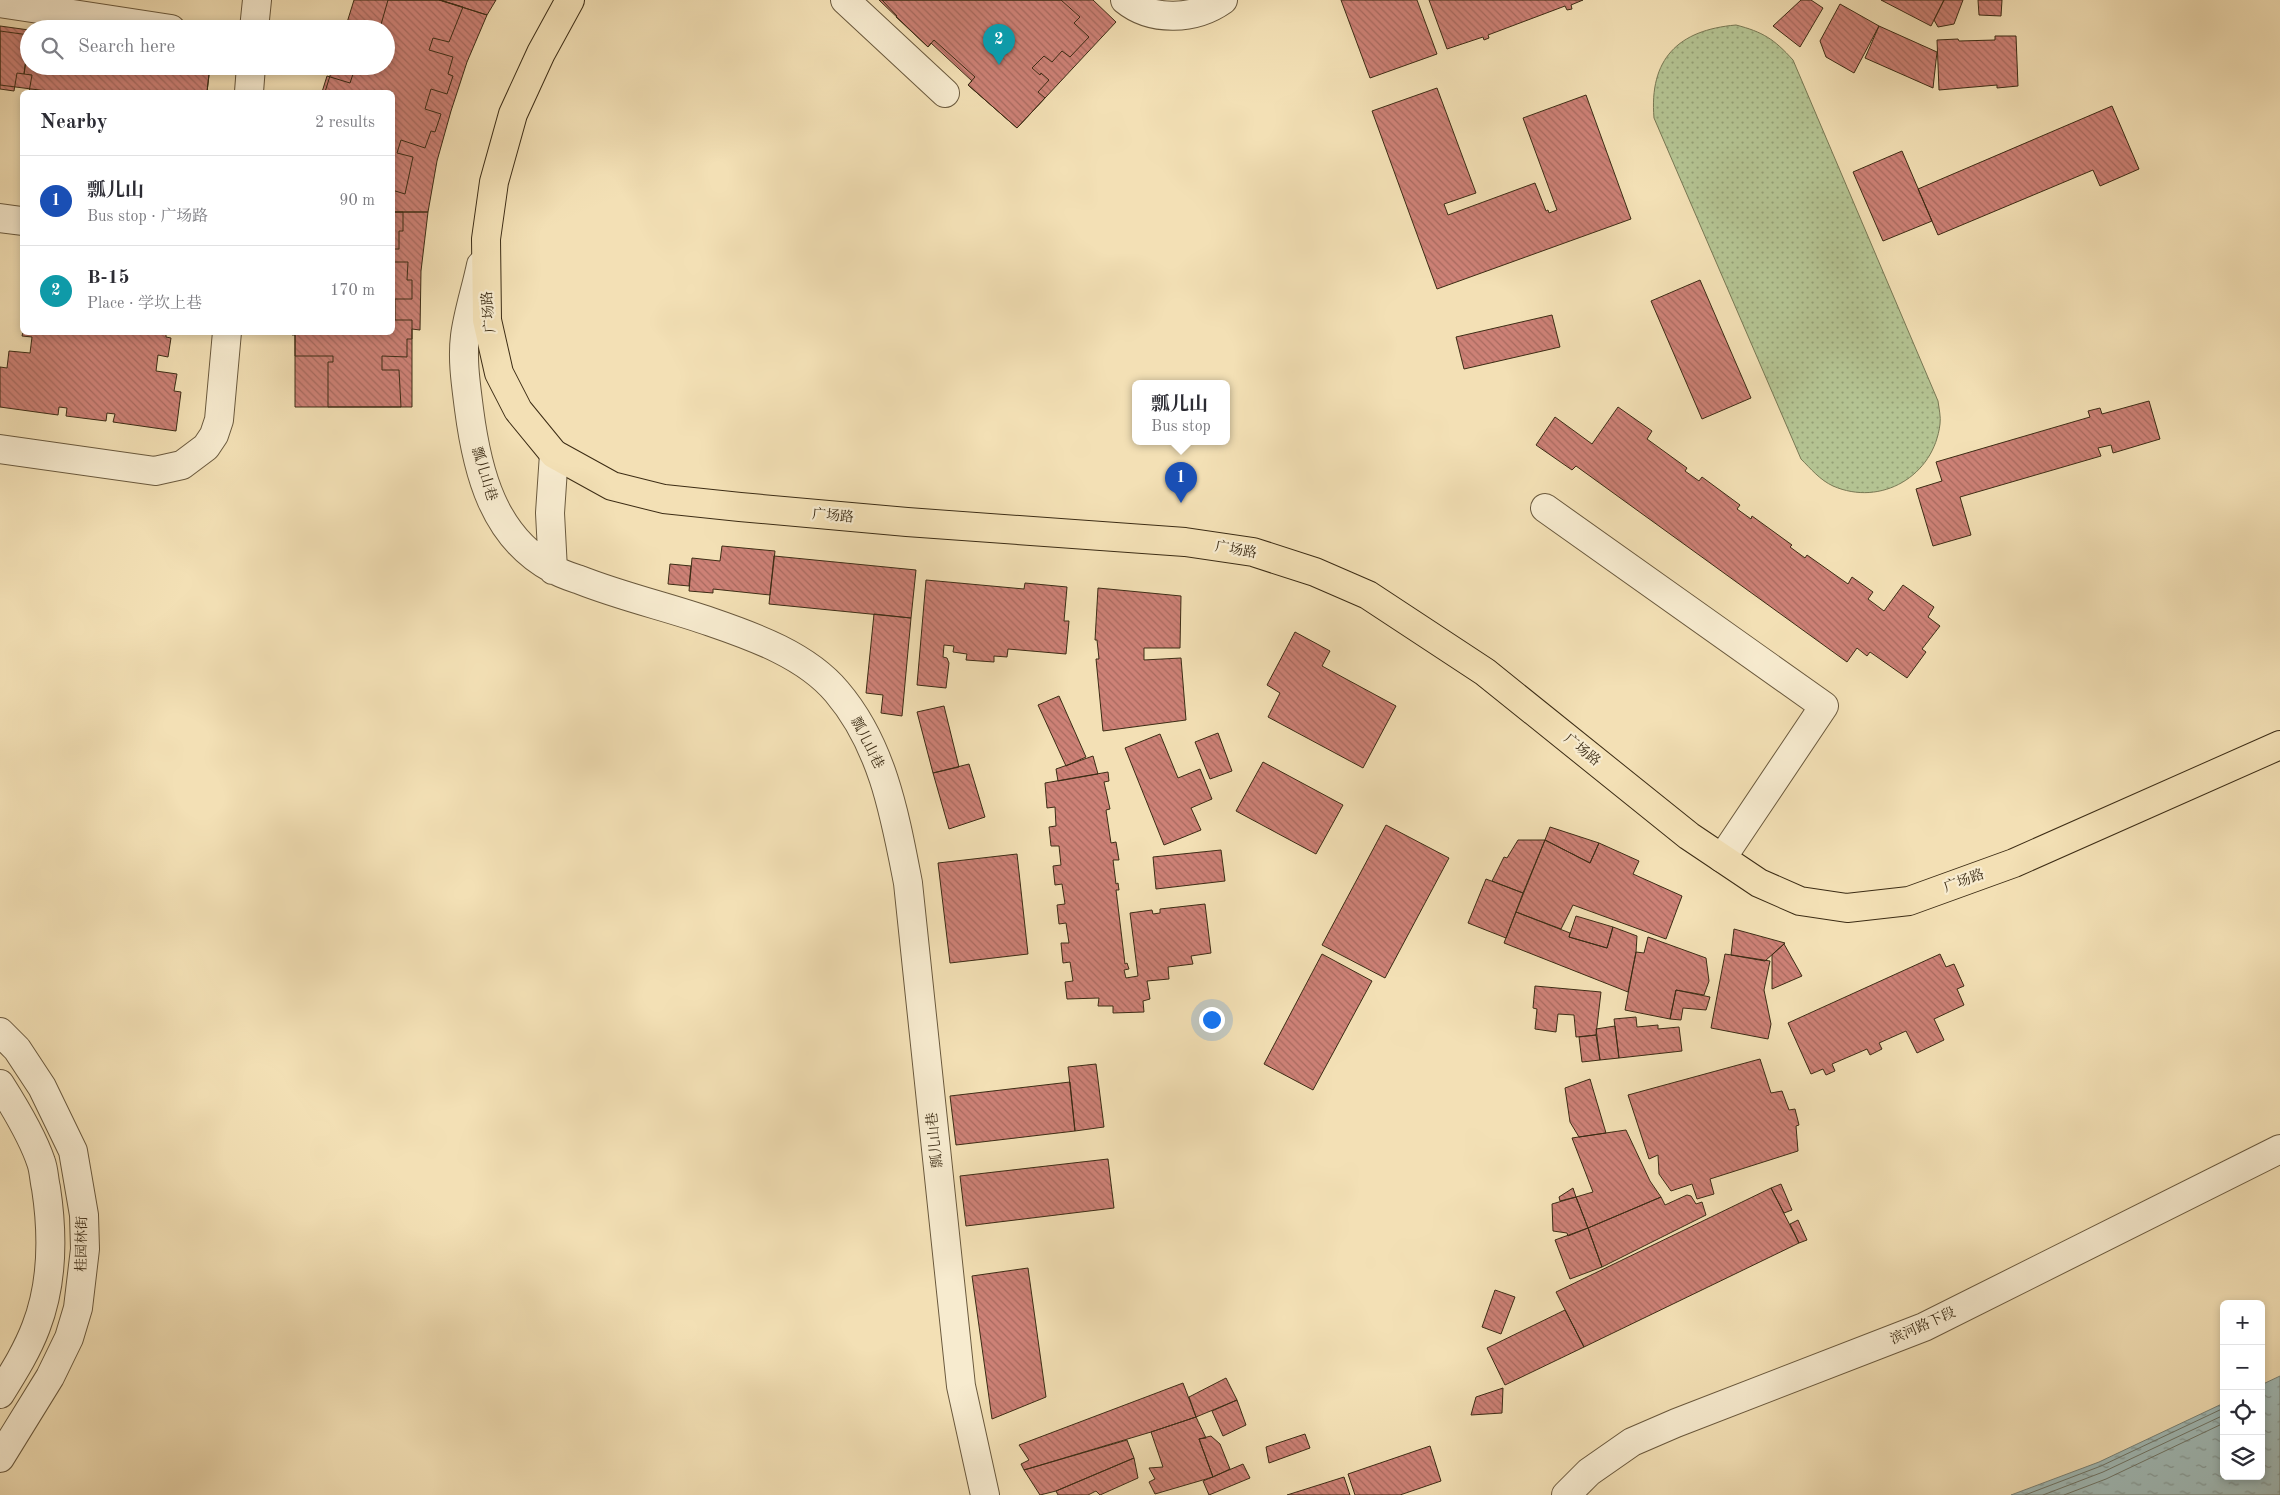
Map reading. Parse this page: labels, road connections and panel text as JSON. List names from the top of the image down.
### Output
{
  "streets": {
    "main road": ["广场路"],
    "street": ["瓢儿山巷", "桂园林街", "滨河路下段"]
  },
  "crossings": [
    ["广场路", "瓢儿山巷"]
  ],
  "page": {
    "search": "Search here",
    "pins": ["2", "1"],
    "heading": ["Nearby", "2 results"],
    "list": [
      {
        "mark": "1",
        "name": "瓢儿山",
        "note": "Bus stop · 广场路",
        "value": "90 m"
      },
      {
        "mark": "2",
        "name": "B-15",
        "note": "Place · 学坎上巷",
        "value": "170 m"
      }
    ],
    "popup": ["瓢儿山", "Bus stop"],
    "map_buttons": ["+", "−"]
  }
}
